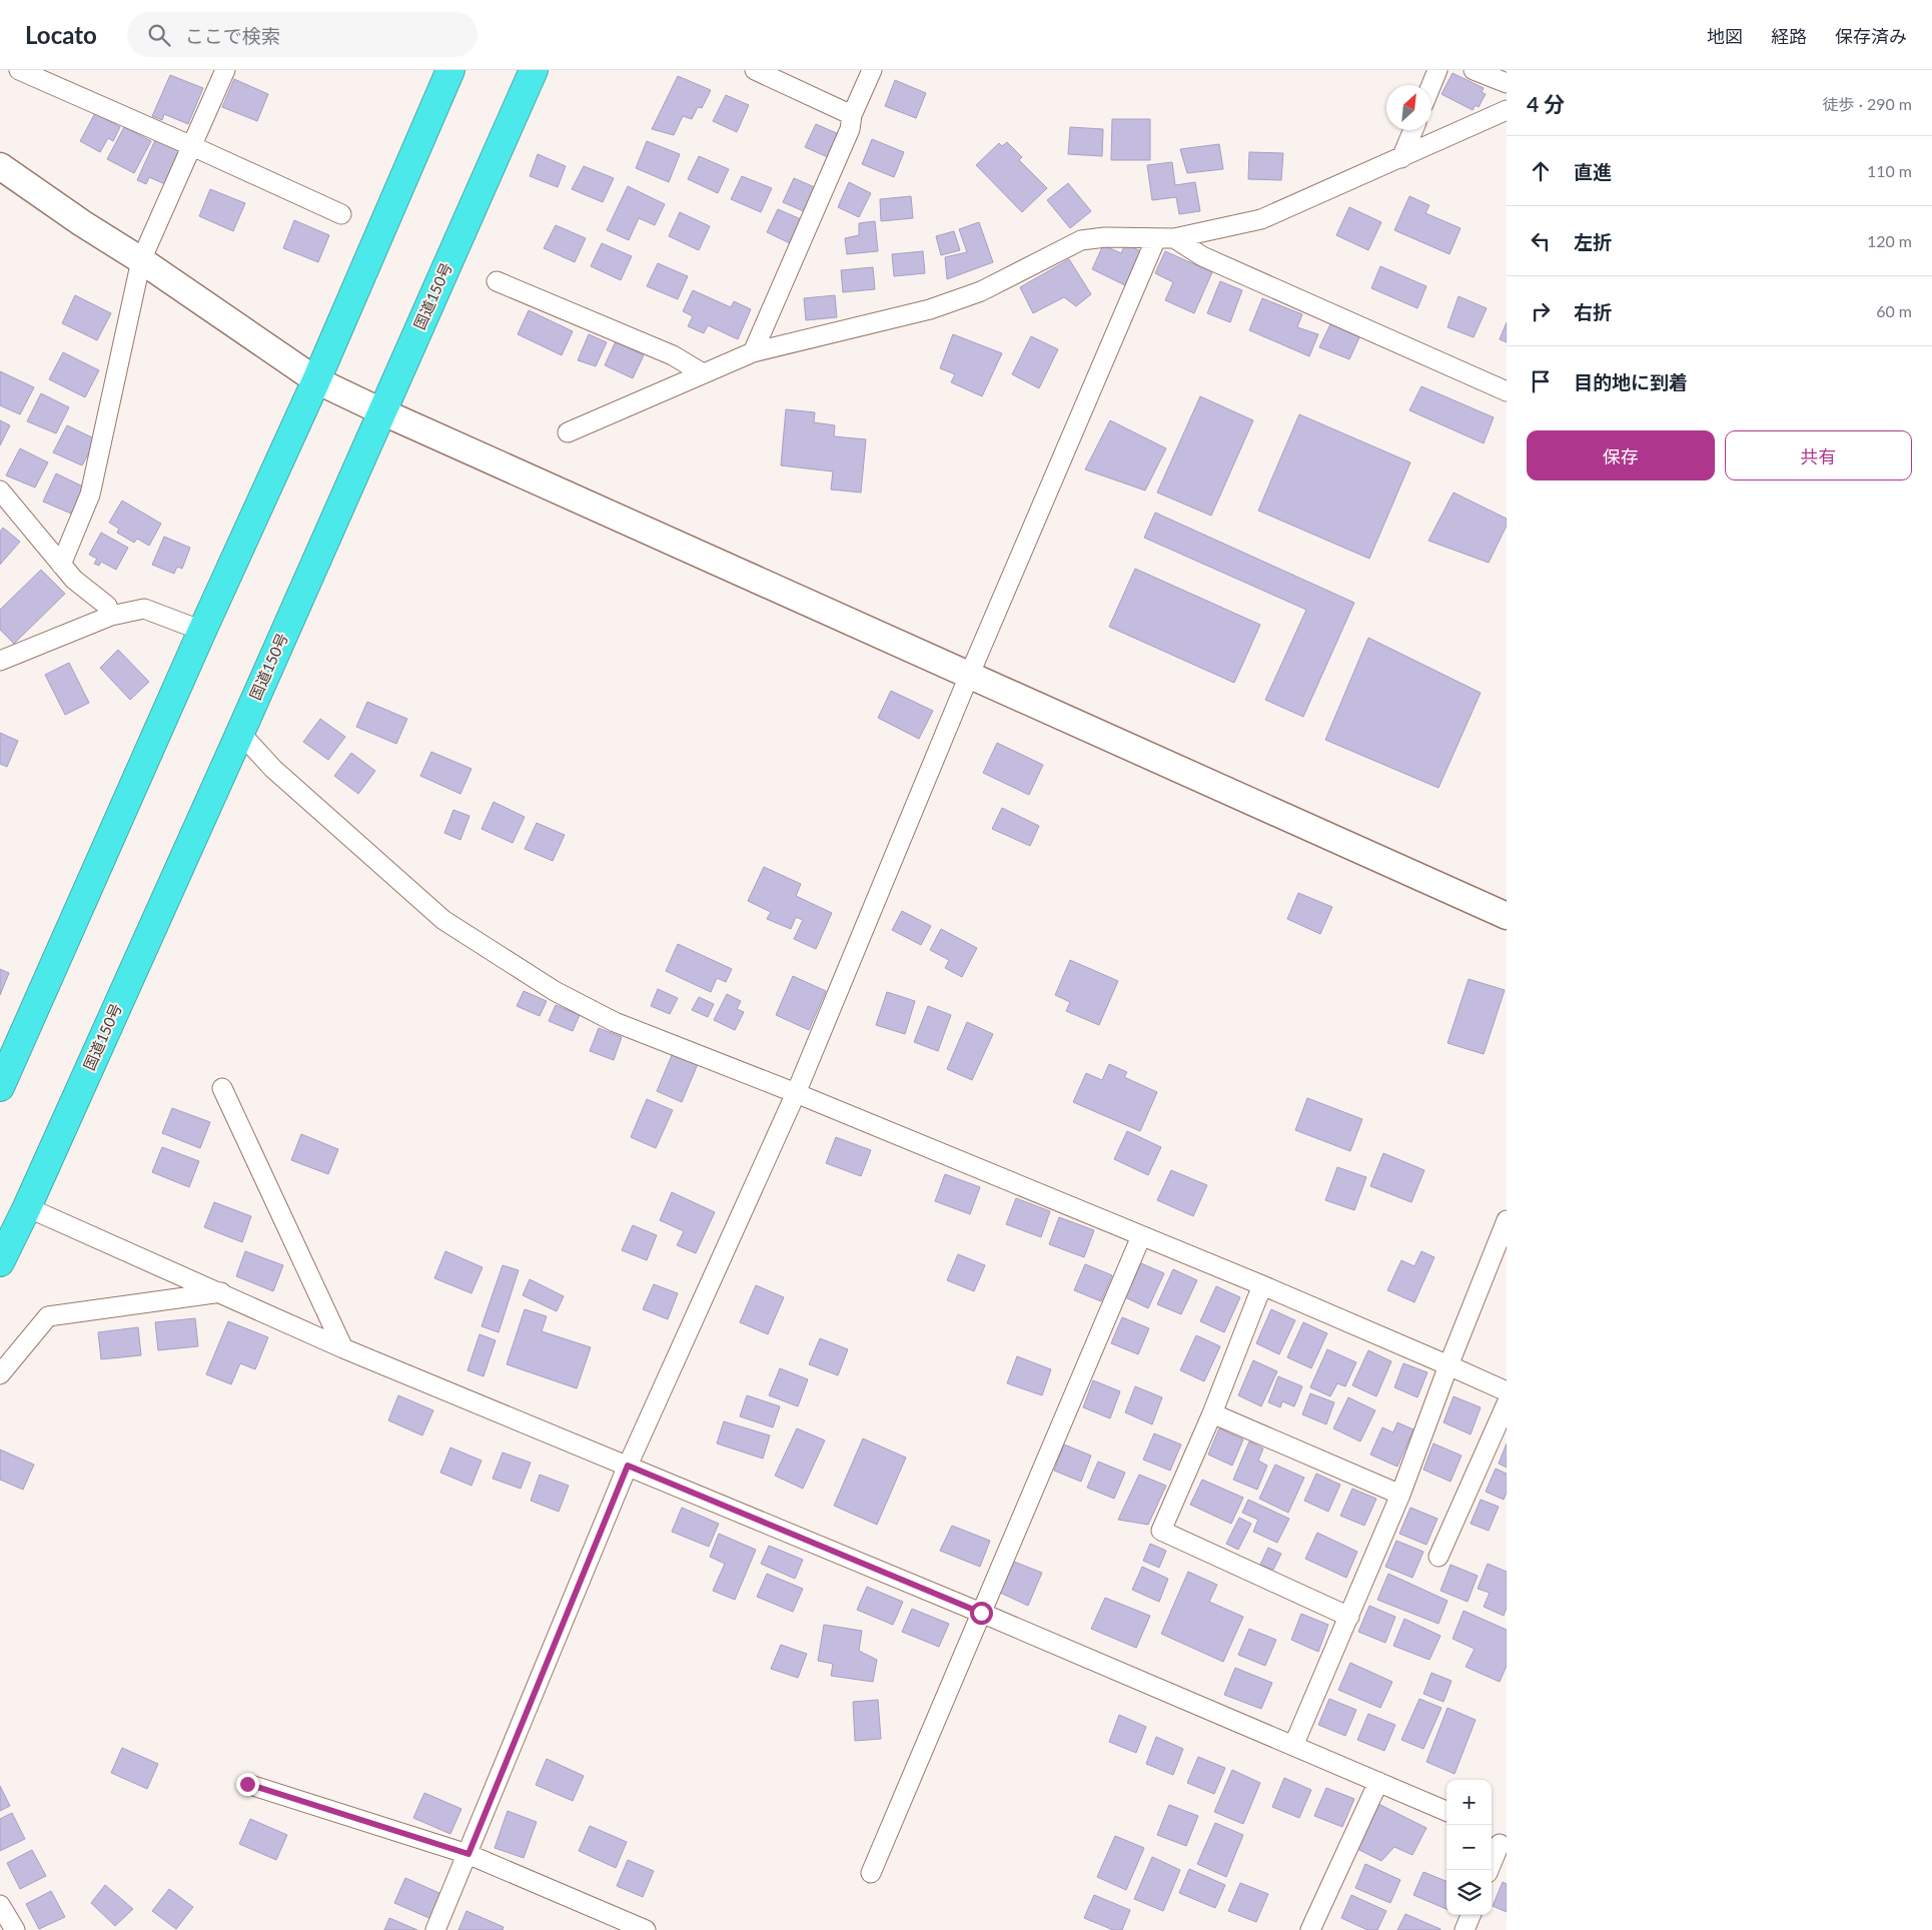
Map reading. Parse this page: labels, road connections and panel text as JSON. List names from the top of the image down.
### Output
{
  "streets": {
    "highway": ["国道150号"]
  },
  "north": "top right",
  "page": {
    "header": "Locato",
    "search": "ここで検索",
    "nav": ["地図", "経路", "保存済み"],
    "heading": ["4 分", "徒歩 · 290 m"],
    "list": [
      ["直進", "110 m"],
      ["左折", "120 m"],
      ["右折", "60 m"],
      "目的地に到着"
    ],
    "buttons": ["保存", "共有"],
    "map_buttons": ["+", "−"]
  }
}
